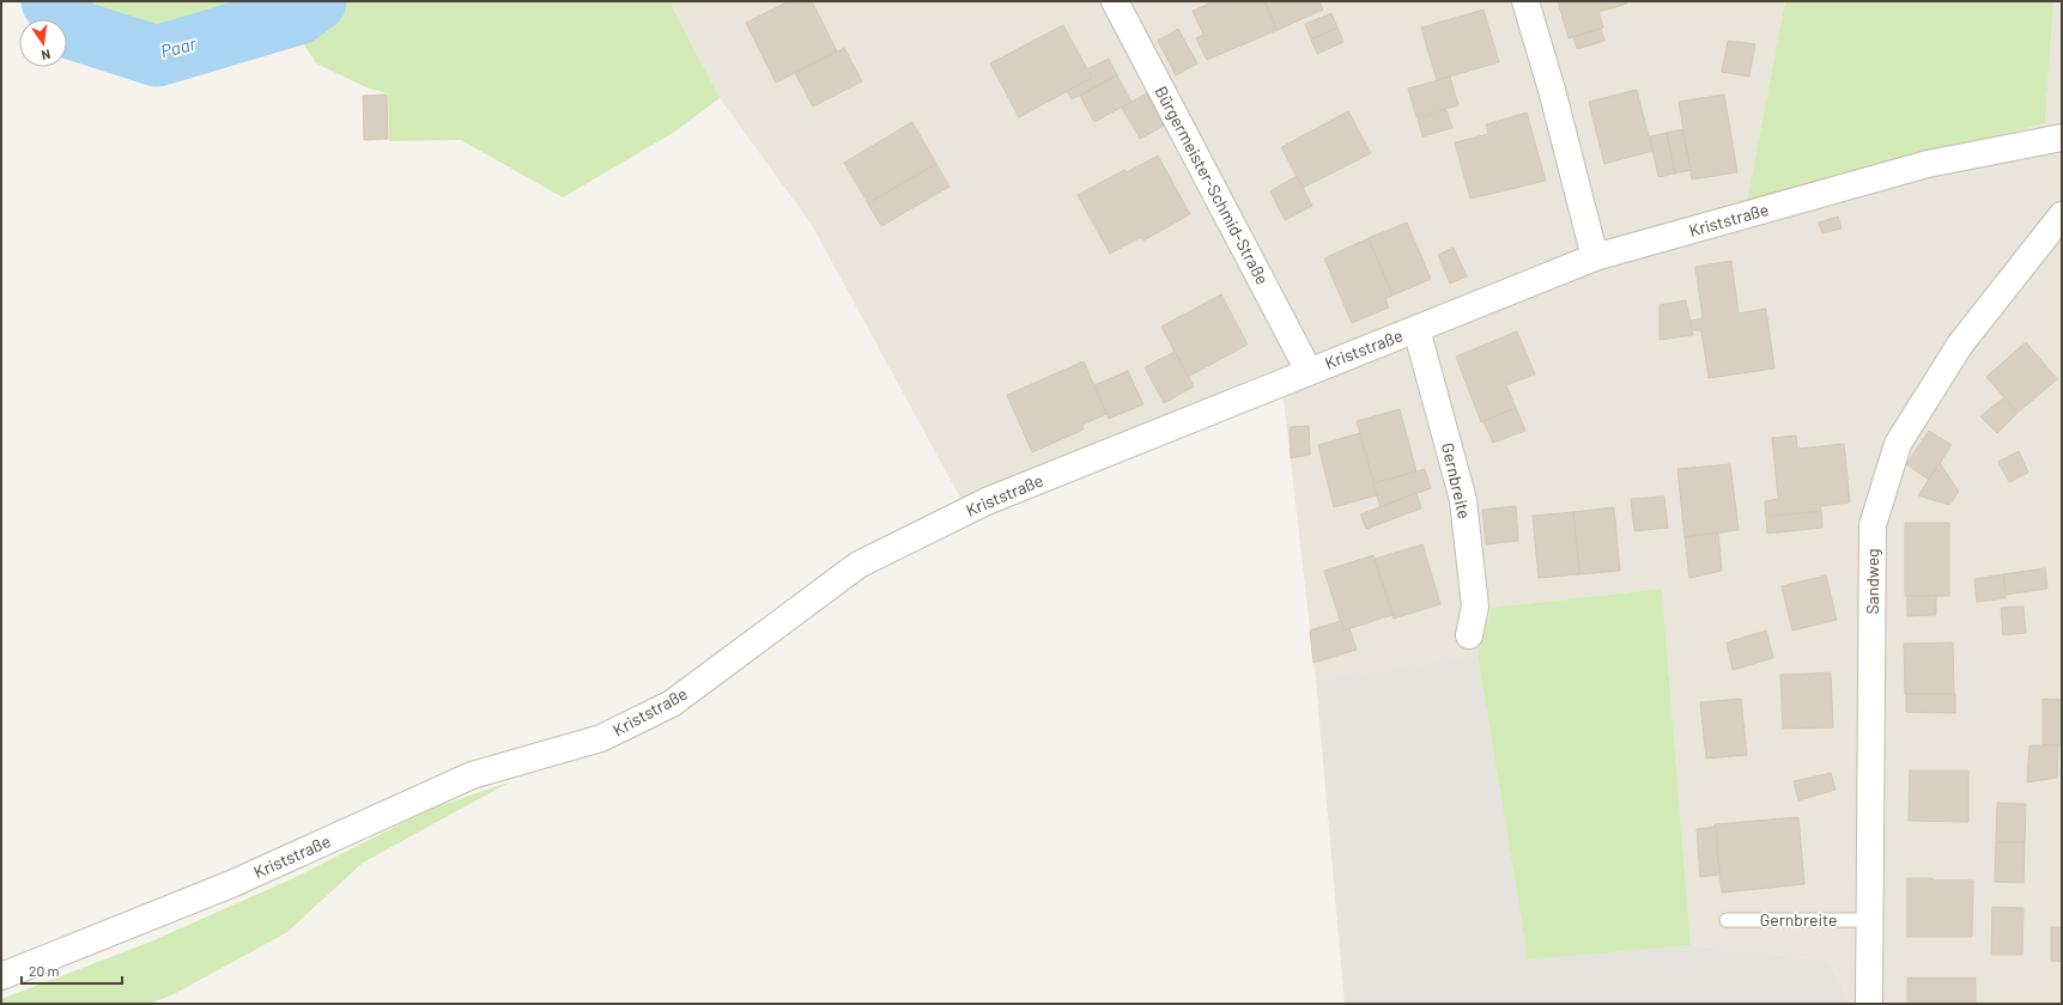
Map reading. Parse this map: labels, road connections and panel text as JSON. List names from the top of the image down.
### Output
{
  "streets": {
    "street": [
      "Bürgermeister-Schmid-Straße",
      "Kriststraße",
      "Gernbreite",
      "Sandweg"
    ]
  },
  "crossings": [
    ["Bürgermeister-Schmid-Straße", "Kriststraße"],
    ["Kriststraße", "Gernbreite"],
    ["Gernbreite", "Sandweg"]
  ],
  "water": ["Paar"],
  "scale_bar": "20 m",
  "north": "bottom"
}
